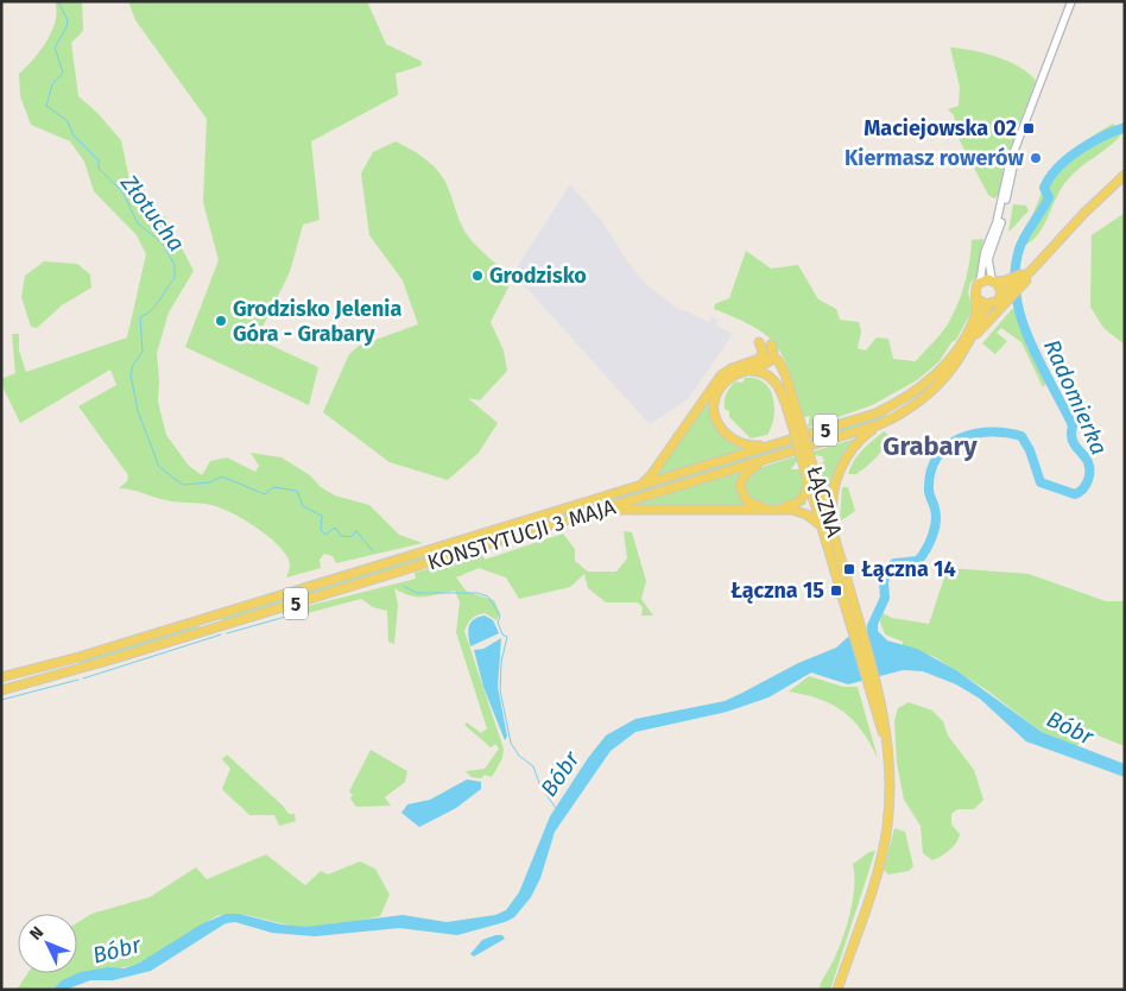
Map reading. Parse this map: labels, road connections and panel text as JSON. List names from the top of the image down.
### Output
{
  "streets": {
    "main road": ["5", "ŁĄCZNA", "KONSTYTUCJI 3 MAJA"]
  },
  "crossings": [
    ["5", "KONSTYTUCJI 3 MAJA"]
  ],
  "districts": ["Grabary"],
  "water": ["Złotucha", "Radomierka", "Bóbr"],
  "places": {
    "transit": ["Maciejowska 02", "Łączna 14", "Łączna 15"],
    "other": ["Kiermasz rowerów", "Grodzisko", "Grodzisko Jelenia Góra - Grabary"]
  },
  "north": "top left"
}
